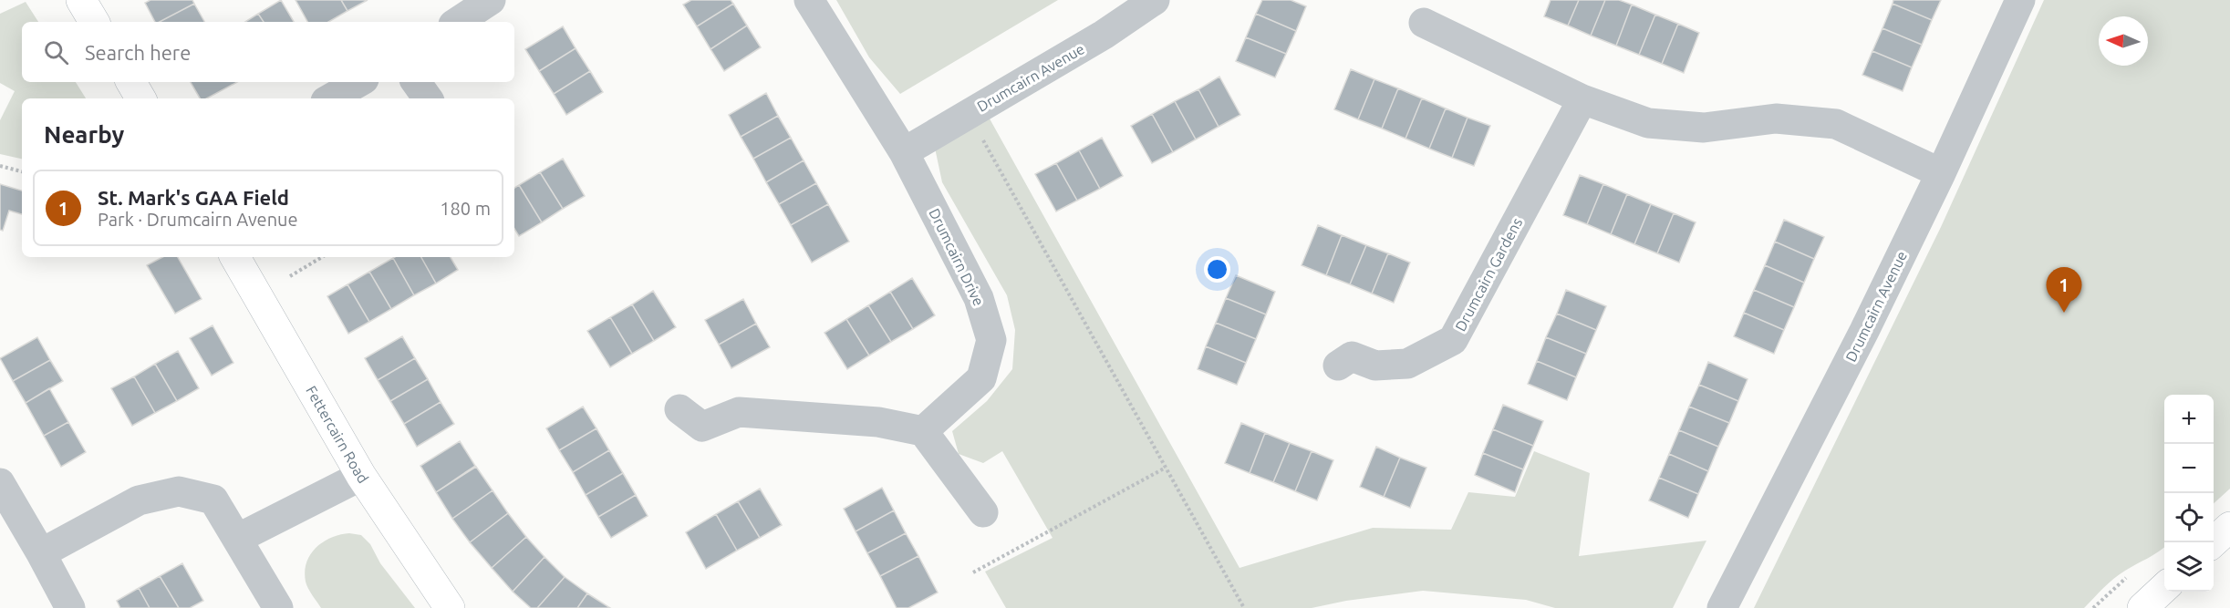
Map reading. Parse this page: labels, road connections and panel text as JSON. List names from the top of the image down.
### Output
{
  "streets": {
    "street": [
      "Drumcairn Avenue",
      "Drumcairn Drive",
      "Drumcairn Gardens",
      "Fettercairn Road"
    ]
  },
  "crossings": [
    ["Drumcairn Avenue", "Drumcairn Drive"]
  ],
  "north": "left",
  "page": {
    "search": "Search here",
    "heading": "Nearby",
    "list": [
      {
        "mark": "1",
        "name": "St. Mark's GAA Field",
        "note": "Park · Drumcairn Avenue",
        "value": "180 m"
      }
    ],
    "pins": "1",
    "map_buttons": ["+", "−"]
  }
}
